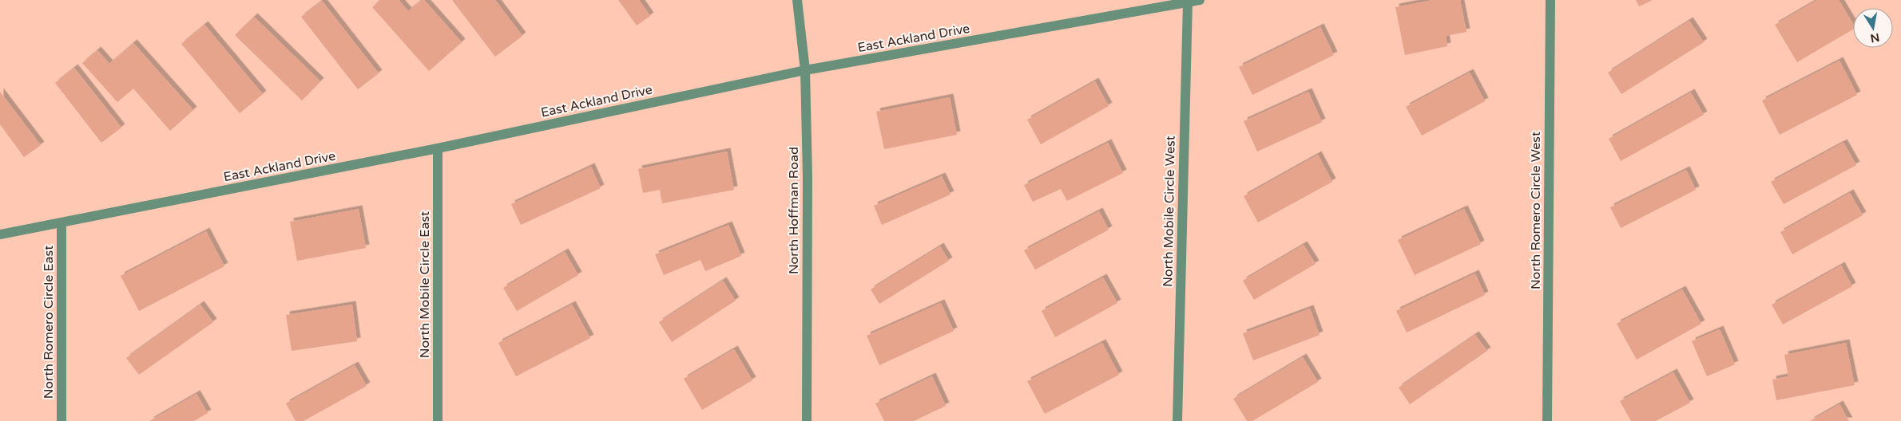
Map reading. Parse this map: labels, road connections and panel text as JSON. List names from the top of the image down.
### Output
{
  "streets": {
    "street": [
      "East Ackland Drive",
      "North Hoffman Road",
      "North Romero Circle West",
      "North Mobile Circle West",
      "North Mobile Circle East",
      "North Romero Circle East"
    ]
  },
  "crossings": [
    ["East Ackland Drive", "North Hoffman Road"],
    ["East Ackland Drive", "North Mobile Circle West"],
    ["East Ackland Drive", "North Mobile Circle East"],
    ["East Ackland Drive", "North Romero Circle East"]
  ],
  "north": "bottom"
}
